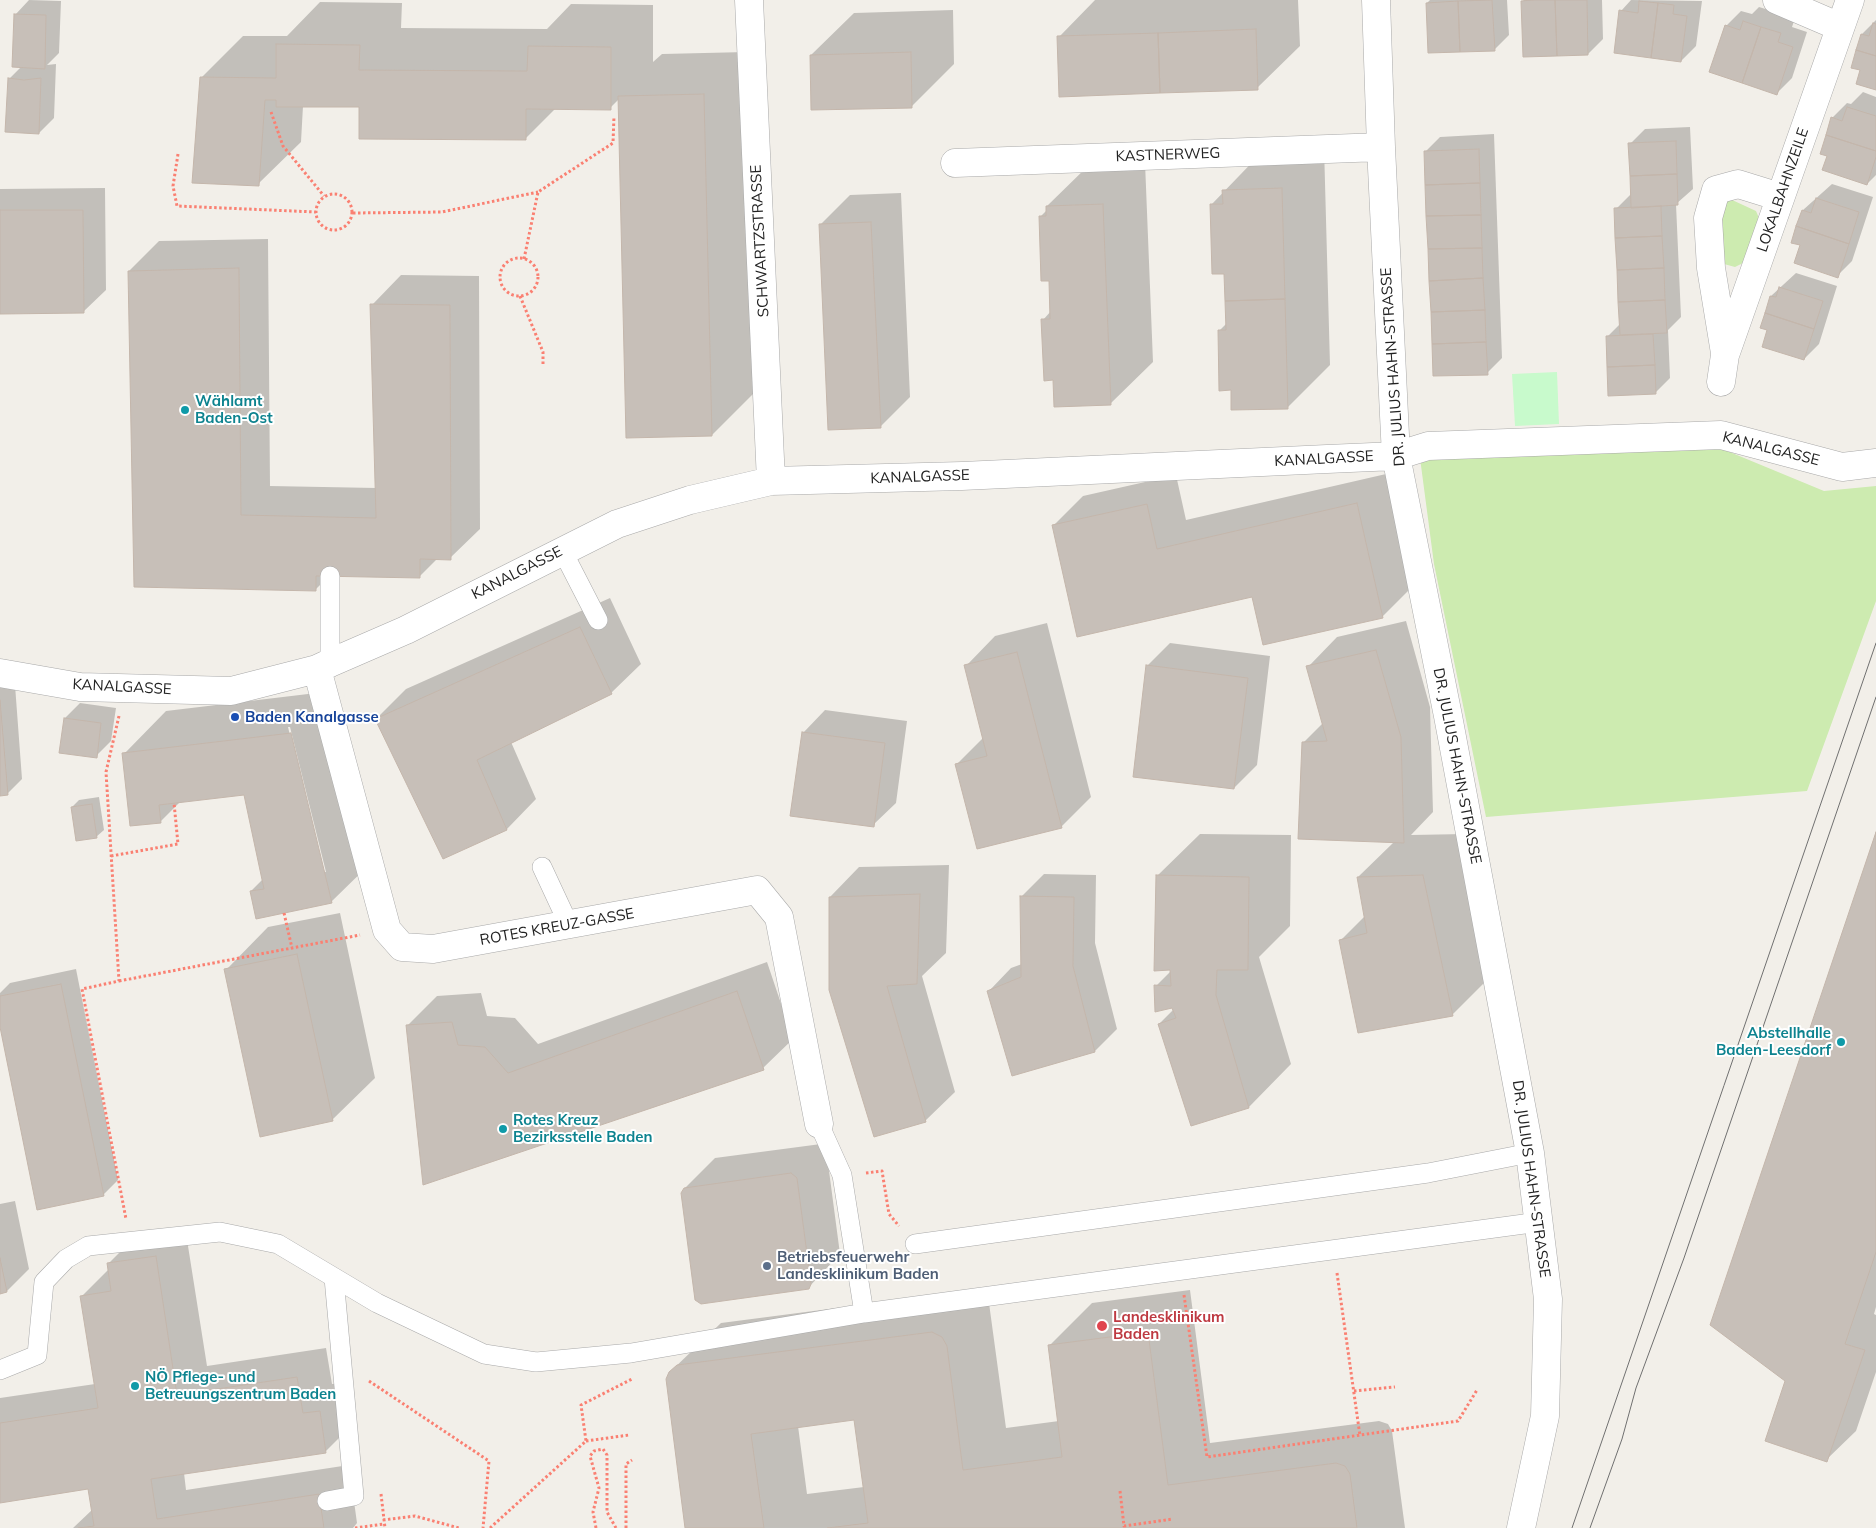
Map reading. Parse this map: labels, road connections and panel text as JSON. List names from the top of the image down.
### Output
{
  "streets": {
    "street": [
      "KASTNERWEG",
      "LOKALBAHNZEILE",
      "SCHWARTZSTRASSE",
      "DR. JULIUS HAHN-STRASSE",
      "KANALGASSE",
      "ROTES KREUZ-GASSE"
    ]
  },
  "crossings": [
    ["KASTNERWEG", "DR. JULIUS HAHN-STRASSE"],
    ["SCHWARTZSTRASSE", "KANALGASSE"],
    ["DR. JULIUS HAHN-STRASSE", "KANALGASSE"],
    ["KANALGASSE", "ROTES KREUZ-GASSE"]
  ],
  "places": [
    "Wählamt Baden-Ost",
    "Baden Kanalgasse",
    "Abstellhalle Baden-Leesdorf",
    "Rotes Kreuz Bezirksstelle Baden",
    "Betriebsfeuerwehr Landesklinikum Baden",
    "Landesklinikum Baden",
    "NÖ Pflege- und Betreuungszentrum Baden"
  ]
}
